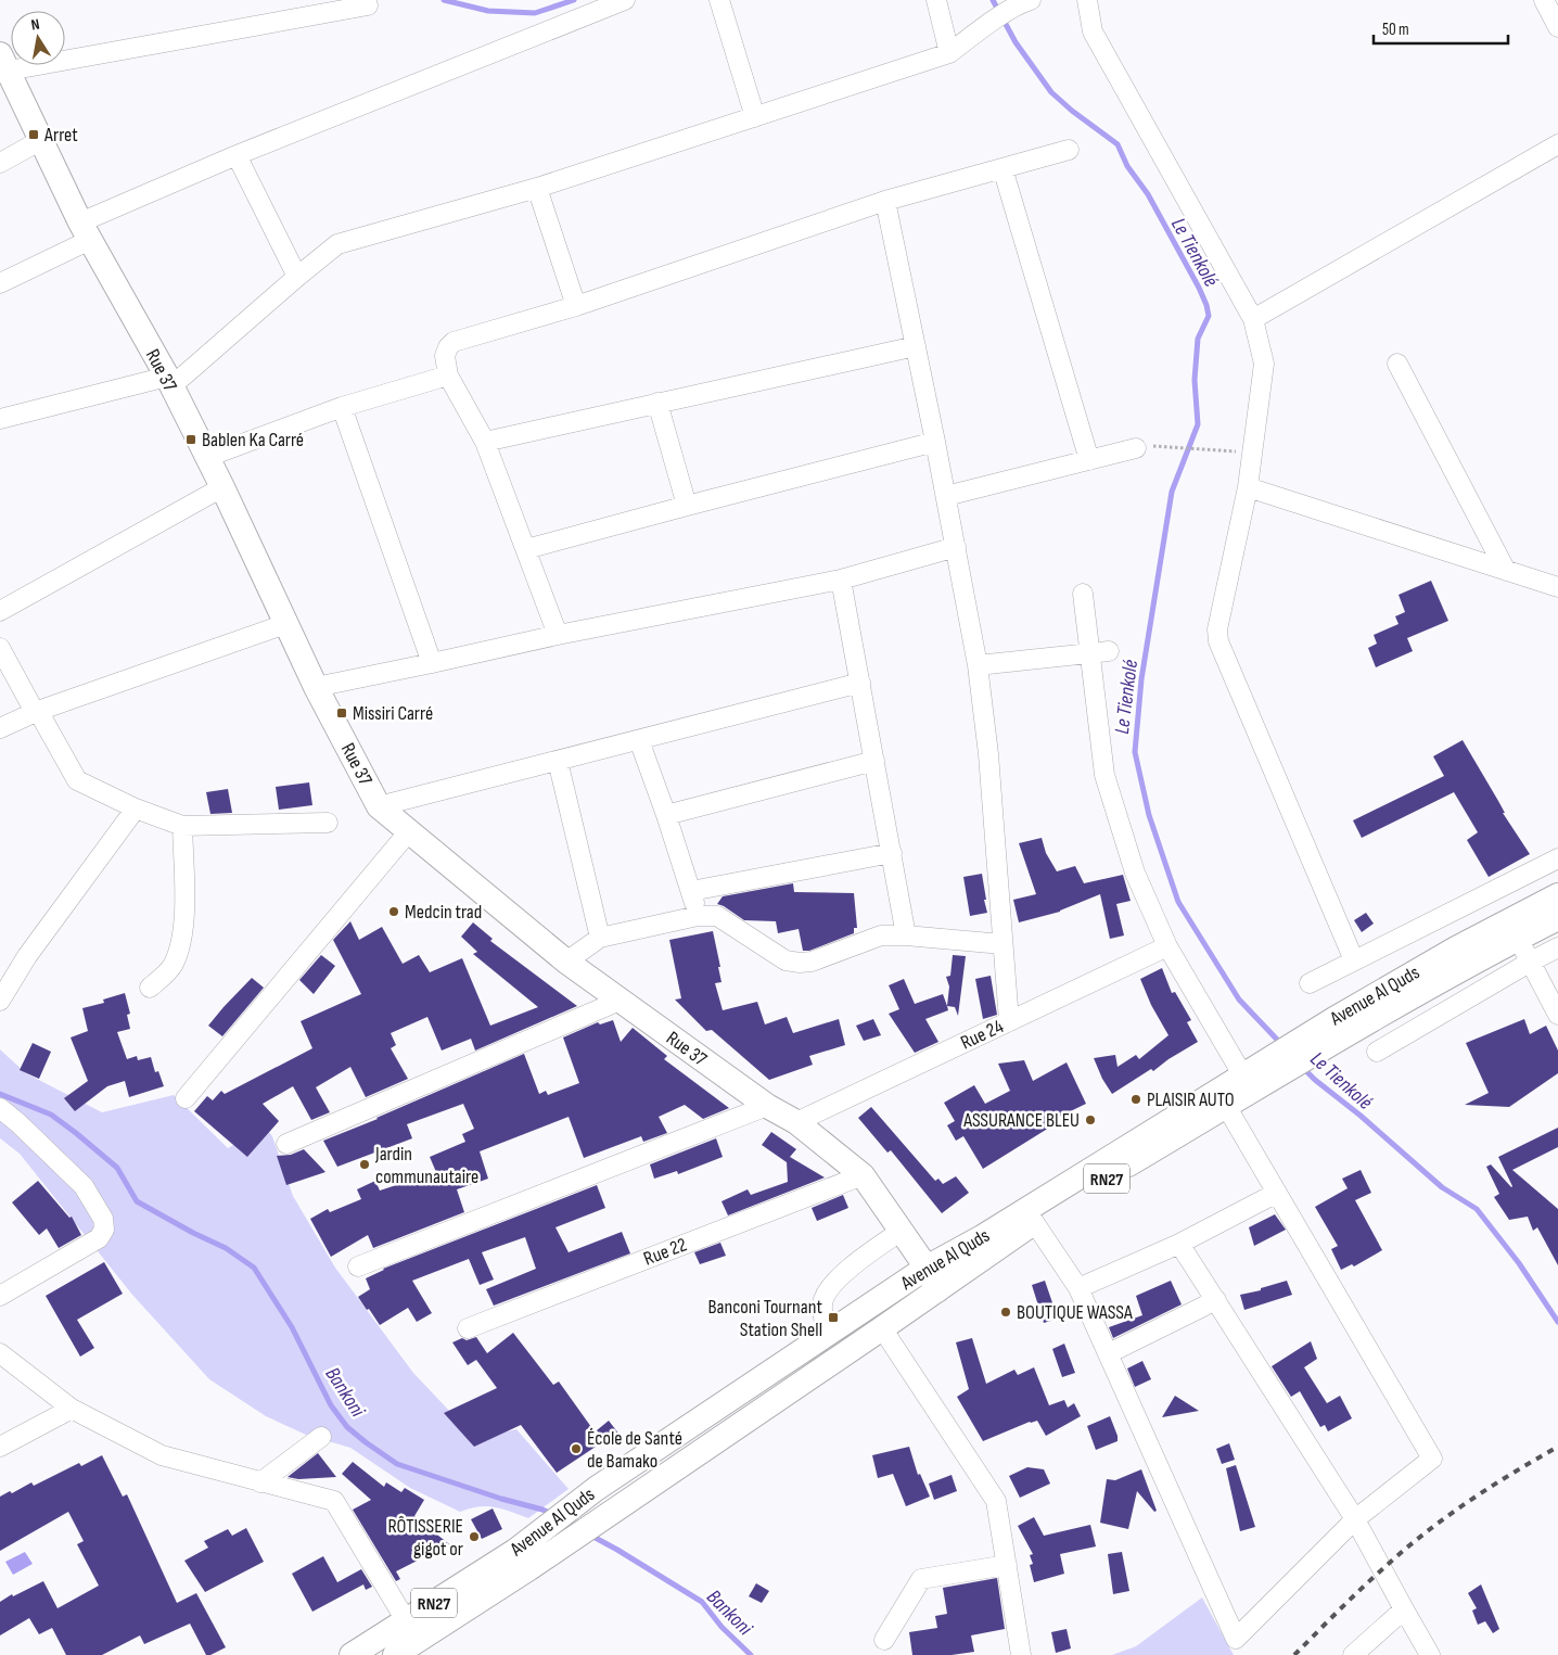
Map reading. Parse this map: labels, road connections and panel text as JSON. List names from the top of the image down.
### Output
{
  "streets": {
    "main road": ["Rue 37", "Avenue Al Quds", "RN27"],
    "street": ["Rue 24", "Rue 22"]
  },
  "crossings": [
    ["Rue 37", "Avenue Al Quds"],
    ["Rue 37", "Rue 24"],
    ["Rue 37", "Rue 22"]
  ],
  "water": ["Le Tienkolé", "Bankoni"],
  "places": {
    "transit": [
      "Arret",
      "Bablen Ka Carré",
      "Missiri Carré",
      "Banconi Tournant Station Shell"
    ],
    "other": [
      "Medcin trad",
      "PLAISIR AUTO",
      "ASSURANCE BLEU",
      "Jardin communautaire",
      "BOUTIQUE WASSA",
      "École de Santé de Bamako",
      "RÔTISSERIE gigot or"
    ]
  },
  "scale_bar": "50 m",
  "north": "top"
}
